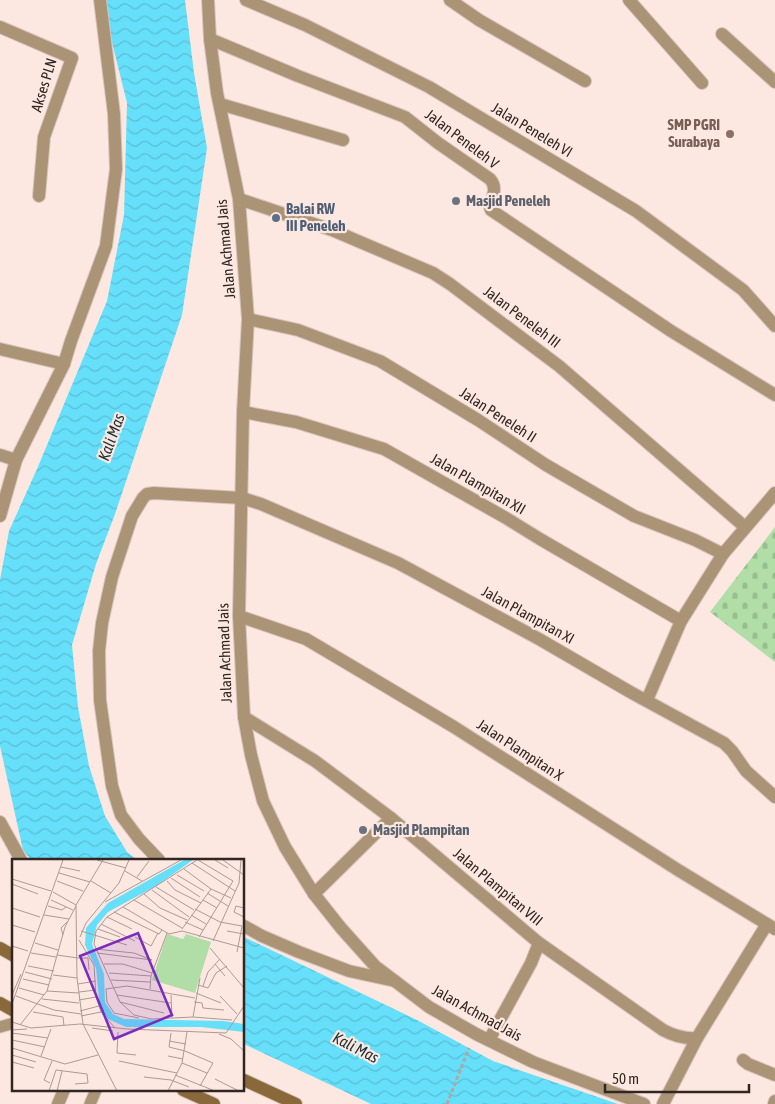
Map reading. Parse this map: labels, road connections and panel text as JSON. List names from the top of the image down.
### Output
{
  "streets": {
    "street": [
      "Akses PLN",
      "Jalan Peneleh VI",
      "Jalan Peneleh V",
      "Jalan Achmad Jais",
      "Jalan Peneleh III",
      "Jalan Peneleh II",
      "Jalan Plampitan XII",
      "Jalan Plampitan XI",
      "Jalan Plampitan X",
      "Jalan Plampitan VIII"
    ]
  },
  "crossings": [
    ["Jalan Peneleh V", "Jalan Achmad Jais"],
    ["Jalan Achmad Jais", "Jalan Peneleh III"],
    ["Jalan Achmad Jais", "Jalan Peneleh II"],
    ["Jalan Achmad Jais", "Jalan Plampitan XII"],
    ["Jalan Achmad Jais", "Jalan Plampitan XI"],
    ["Jalan Achmad Jais", "Jalan Plampitan X"],
    ["Jalan Achmad Jais", "Jalan Plampitan VIII"]
  ],
  "water": ["Kali Mas"],
  "places": [
    "SMP PGRI Surabaya",
    "Masjid Peneleh",
    "Balai RW III Peneleh",
    "Masjid Plampitan"
  ],
  "scale_bar": "50 m"
}
